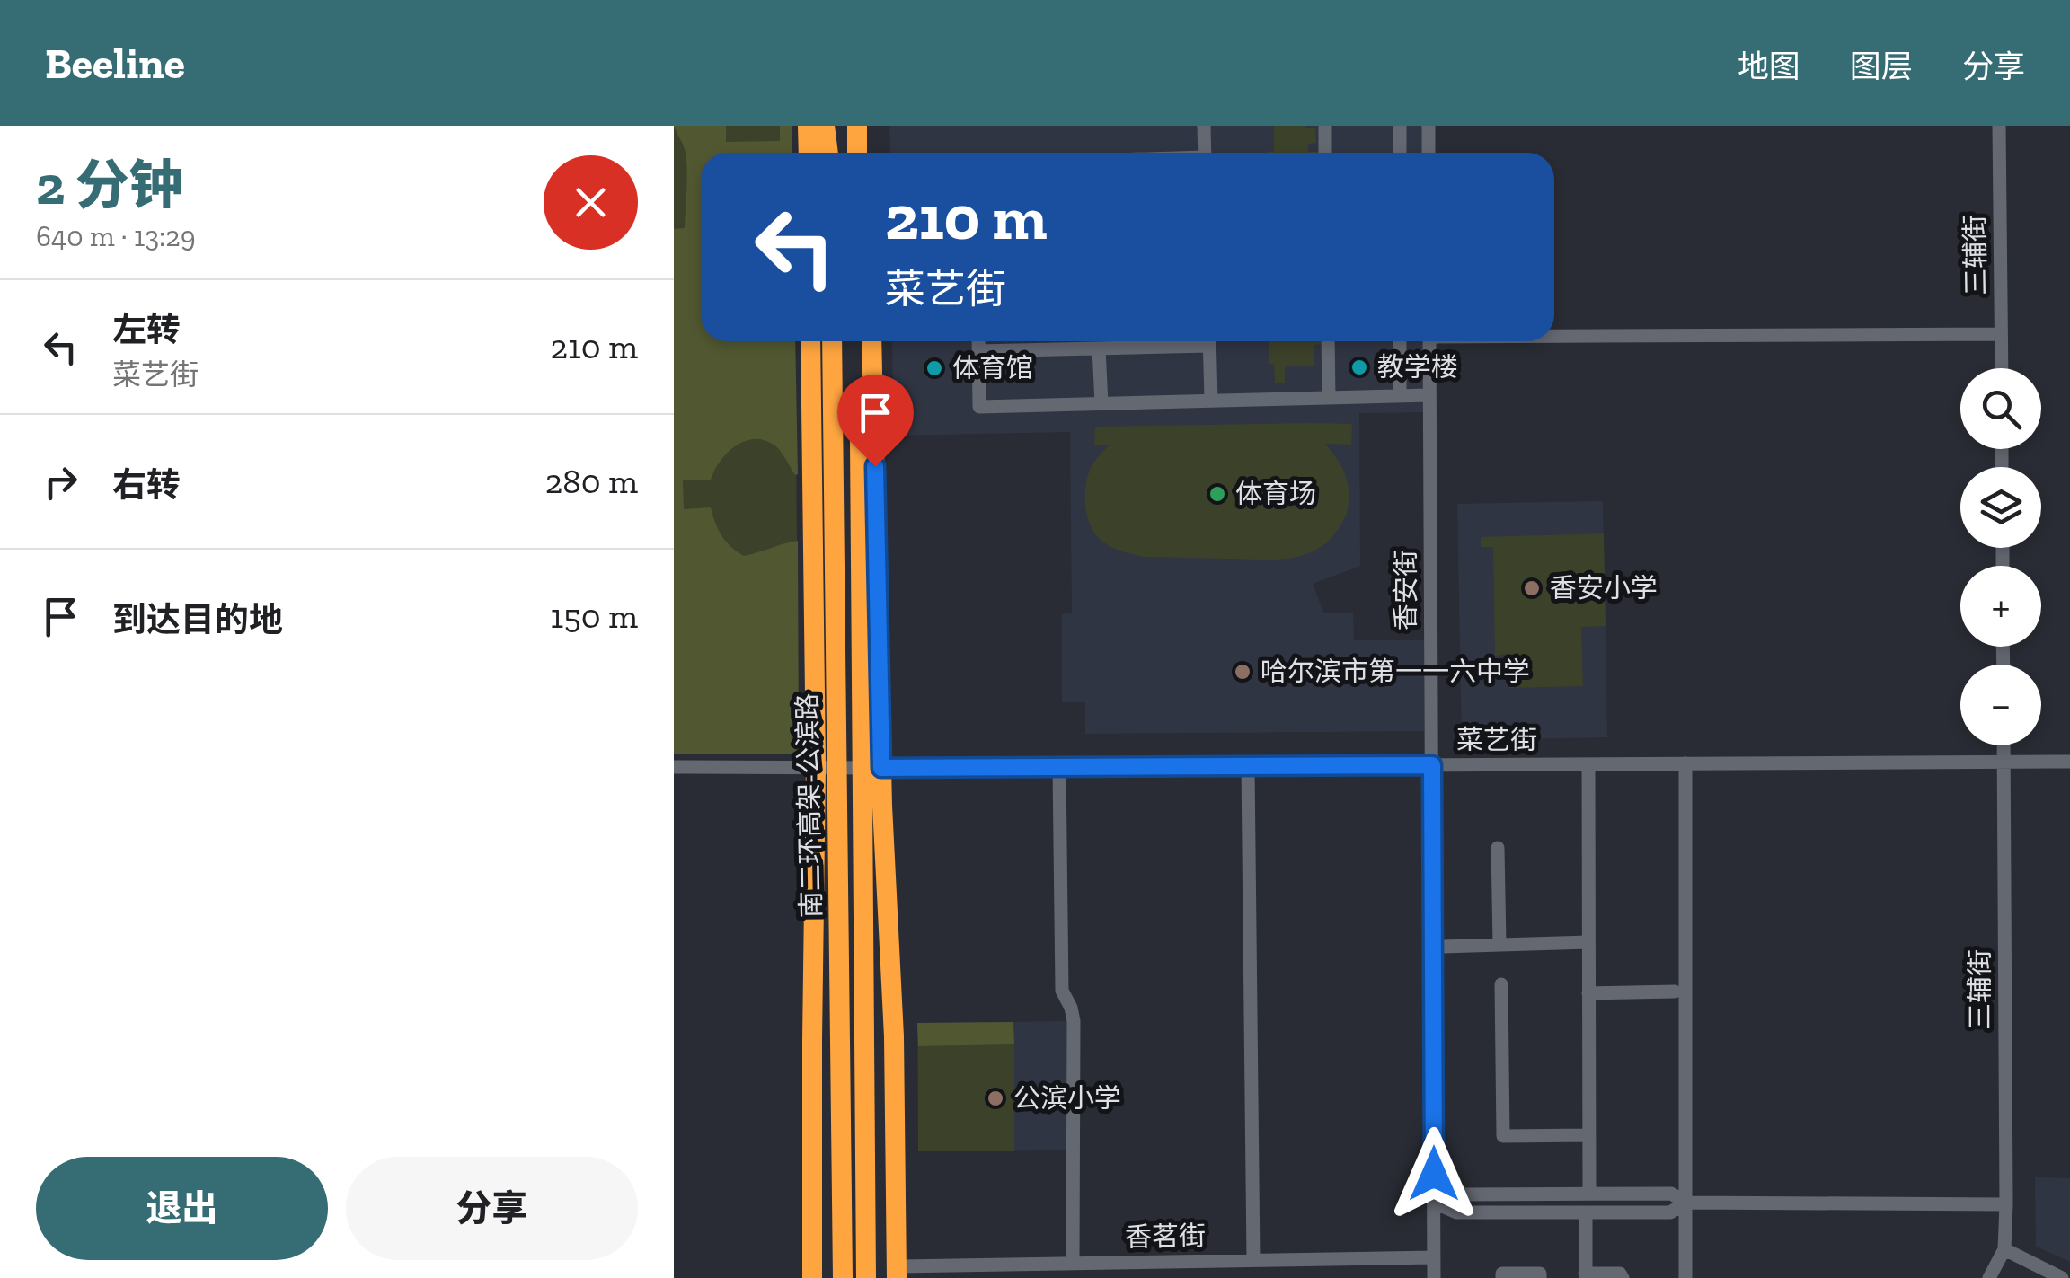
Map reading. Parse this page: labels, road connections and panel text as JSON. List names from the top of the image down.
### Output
{
  "streets": {
    "highway": ["南二环高架-公滨路"],
    "street": [
      "三辅街",
      "香安街",
      "菜艺街",
      "香茗街"
    ]
  },
  "crossings": [
    ["三辅街", "菜艺街"],
    ["香安街", "菜艺街"],
    ["香安街", "香茗街"]
  ],
  "places": [
    "教学楼",
    "体育馆",
    "体育场",
    "香安小学",
    "哈尔滨市第一一六中学",
    "公滨小学"
  ],
  "page": {
    "header": "Beeline",
    "nav": ["地图", "图层", "分享"],
    "heading": ["2 分钟", "640 m · 13:29"],
    "turn": ["210 m", "菜艺街"],
    "list": [
      {
        "name": "左转",
        "note": "菜艺街",
        "value": "210 m"
      },
      {
        "name": "右转",
        "value": "280 m"
      },
      {
        "name": "到达目的地",
        "value": "150 m"
      }
    ],
    "map_buttons": ["+", "−"],
    "buttons": ["退出", "分享"]
  }
}
